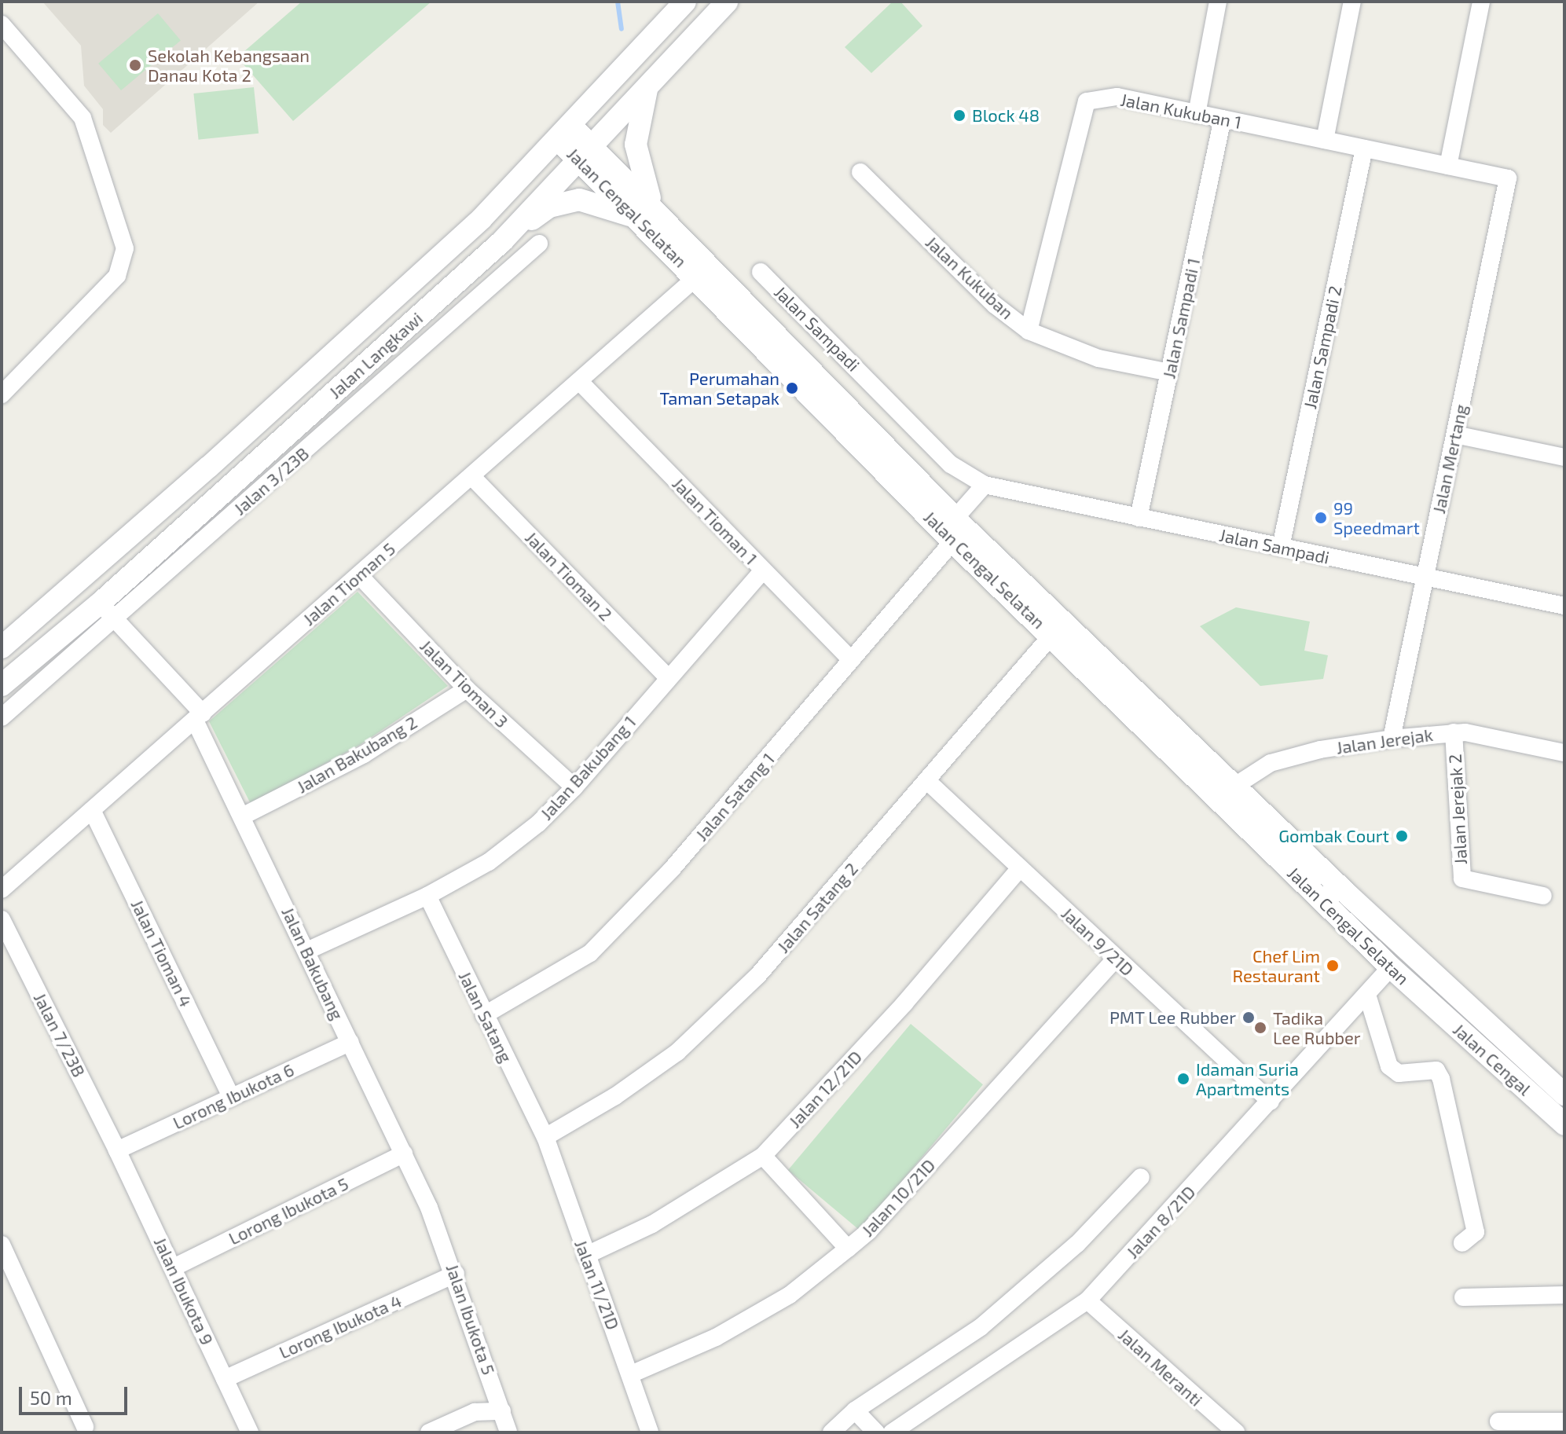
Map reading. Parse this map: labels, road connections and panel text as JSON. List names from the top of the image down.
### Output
{
  "streets": {
    "street": [
      "Jalan Kukuban 1",
      "Jalan Cengal Selatan",
      "Jalan Kukuban",
      "Jalan Sampadi 1",
      "Jalan Sampadi",
      "Jalan Sampadi 2",
      "Jalan Langkawi",
      "Jalan Mertang",
      "Jalan 3/23B",
      "Jalan Tioman 1",
      "Jalan Tioman 2",
      "Jalan Tioman 5",
      "Jalan Tioman 3",
      "Jalan Jerejak",
      "Jalan Bakubang 2",
      "Jalan Bakubang 1",
      "Jalan Satang 1",
      "Jalan Jerejak 2",
      "Jalan Satang 2",
      "Jalan 9/21D",
      "Jalan Tioman 4",
      "Jalan Bakubang",
      "Jalan Satang",
      "Jalan 7/23B",
      "Jalan Cengal",
      "Jalan 12/21D",
      "Lorong Ibukota 6",
      "Jalan 10/21D",
      "Lorong Ibukota 5",
      "Jalan 8/21D",
      "Jalan 11/21D",
      "Jalan Ibukota 9",
      "Jalan Ibukota 5",
      "Lorong Ibukota 4",
      "Jalan Meranti"
    ]
  },
  "crossings": [
    ["Jalan Kukuban 1", "Jalan Kukuban"],
    ["Jalan Kukuban 1", "Jalan Sampadi 1"],
    ["Jalan Kukuban 1", "Jalan Sampadi 2"],
    ["Jalan Kukuban 1", "Jalan Mertang"],
    ["Jalan Cengal Selatan", "Jalan Langkawi"],
    ["Jalan Cengal Selatan", "Jalan Tioman 5"],
    ["Jalan Cengal Selatan", "Jalan Jerejak"],
    ["Jalan Cengal Selatan", "Jalan Satang 1"],
    ["Jalan Cengal Selatan", "Jalan Satang 2"],
    ["Jalan Cengal Selatan", "Jalan Cengal"],
    ["Jalan Cengal Selatan", "Jalan 8/21D"],
    ["Jalan Kukuban", "Jalan Sampadi 1"],
    ["Jalan Sampadi 1", "Jalan Sampadi"],
    ["Jalan Sampadi", "Jalan Sampadi 2"],
    ["Jalan Sampadi", "Jalan Mertang"],
    ["Jalan Langkawi", "Jalan 3/23B"],
    ["Jalan Langkawi", "Jalan Bakubang"],
    ["Jalan Mertang", "Jalan Jerejak"],
    ["Jalan 3/23B", "Jalan Bakubang"],
    ["Jalan Tioman 1", "Jalan Tioman 5"],
    ["Jalan Tioman 1", "Jalan Bakubang 1"],
    ["Jalan Tioman 1", "Jalan Satang 1"],
    ["Jalan Tioman 2", "Jalan Tioman 5"],
    ["Jalan Tioman 2", "Jalan Bakubang 1"],
    ["Jalan Tioman 5", "Jalan Tioman 3"],
    ["Jalan Tioman 5", "Jalan Tioman 4"],
    ["Jalan Tioman 5", "Jalan Bakubang"],
    ["Jalan Tioman 3", "Jalan Bakubang 2"],
    ["Jalan Tioman 3", "Jalan Bakubang 1"],
    ["Jalan Jerejak", "Jalan Jerejak 2"],
    ["Jalan Bakubang 2", "Jalan Bakubang"],
    ["Jalan Bakubang 1", "Jalan Bakubang"],
    ["Jalan Bakubang 1", "Jalan Satang"],
    ["Jalan Satang 1", "Jalan Satang"],
    ["Jalan Satang 2", "Jalan 9/21D"],
    ["Jalan Satang 2", "Jalan Satang"],
    ["Jalan Satang 2", "Jalan 11/21D"],
    ["Jalan 9/21D", "Jalan 12/21D"],
    ["Jalan 9/21D", "Jalan 10/21D"],
    ["Jalan 9/21D", "Jalan 8/21D"],
    ["Jalan Tioman 4", "Lorong Ibukota 6"],
    ["Jalan Bakubang", "Lorong Ibukota 6"],
    ["Jalan Bakubang", "Lorong Ibukota 5"],
    ["Jalan Bakubang", "Jalan Ibukota 5"],
    ["Jalan Satang", "Jalan 11/21D"],
    ["Jalan 7/23B", "Lorong Ibukota 6"],
    ["Jalan 7/23B", "Jalan Ibukota 9"],
    ["Jalan 12/21D", "Jalan 11/21D"],
    ["Lorong Ibukota 6", "Jalan Ibukota 9"],
    ["Jalan 10/21D", "Jalan 11/21D"],
    ["Lorong Ibukota 5", "Jalan Ibukota 9"],
    ["Jalan 8/21D", "Jalan Meranti"],
    ["Jalan Ibukota 9", "Lorong Ibukota 4"],
    ["Jalan Ibukota 5", "Lorong Ibukota 4"]
  ],
  "places": [
    "Sekolah Kebangsaan Danau Kota 2",
    "Block 48",
    "Perumahan Taman Setapak",
    "99 Speedmart",
    "Gombak Court",
    "Chef Lim Restaurant",
    "PMT Lee Rubber",
    "Tadika Lee Rubber",
    "Idaman Suria Apartments"
  ],
  "scale_bar": "50 m"
}
